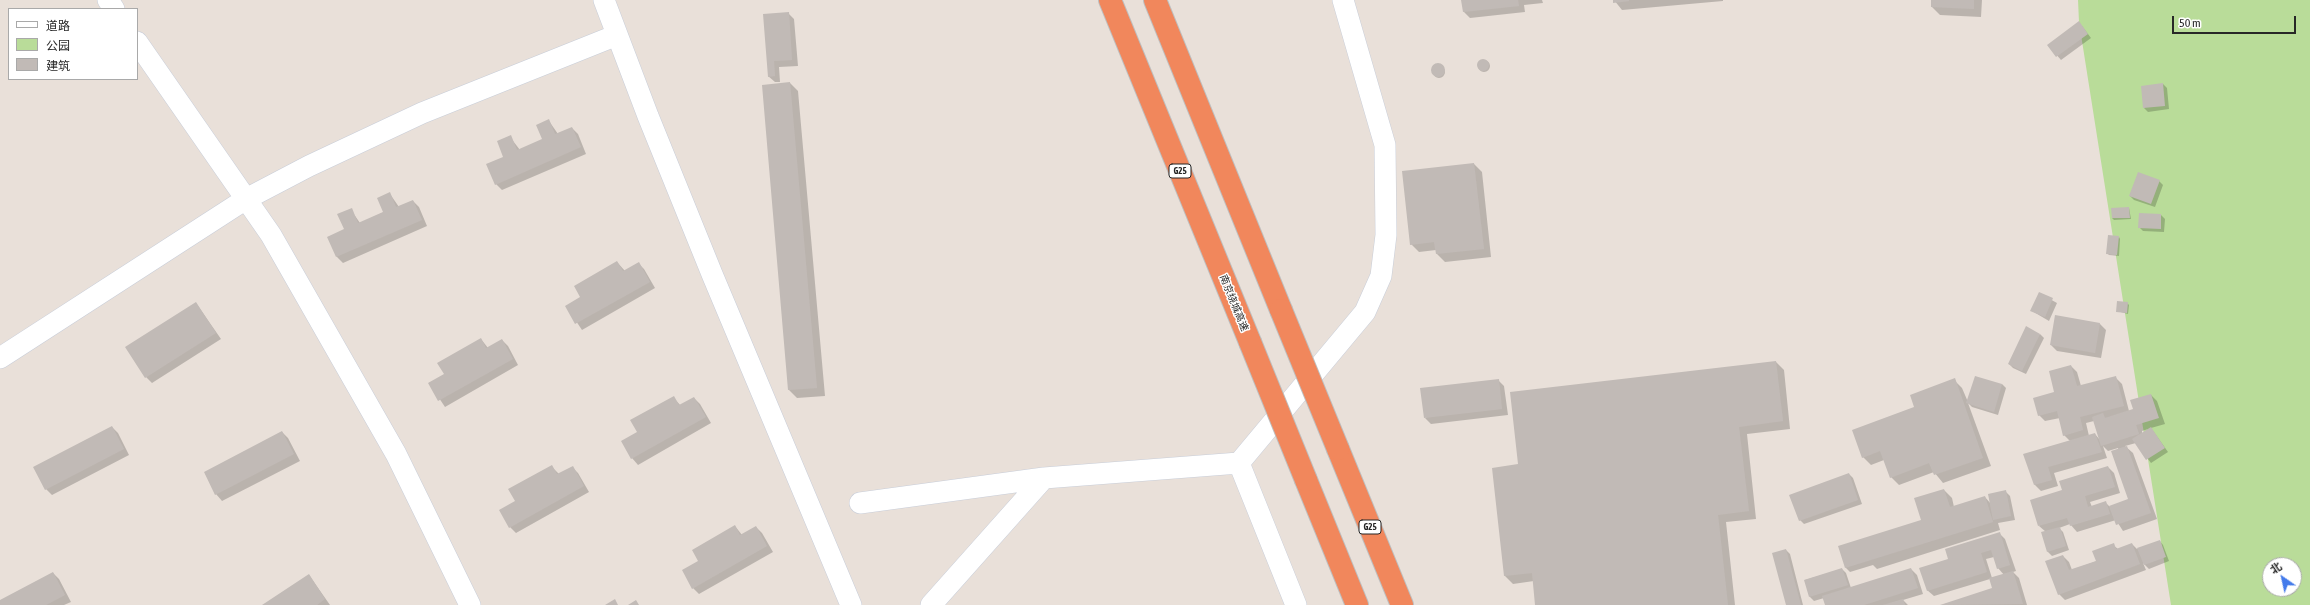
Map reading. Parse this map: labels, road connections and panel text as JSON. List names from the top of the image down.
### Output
{
  "streets": {
    "highway": ["G25", "南京绕城高速"]
  },
  "legend": ["道路", "公园", "建筑"],
  "scale_bar": "50 m",
  "north": "top left"
}
